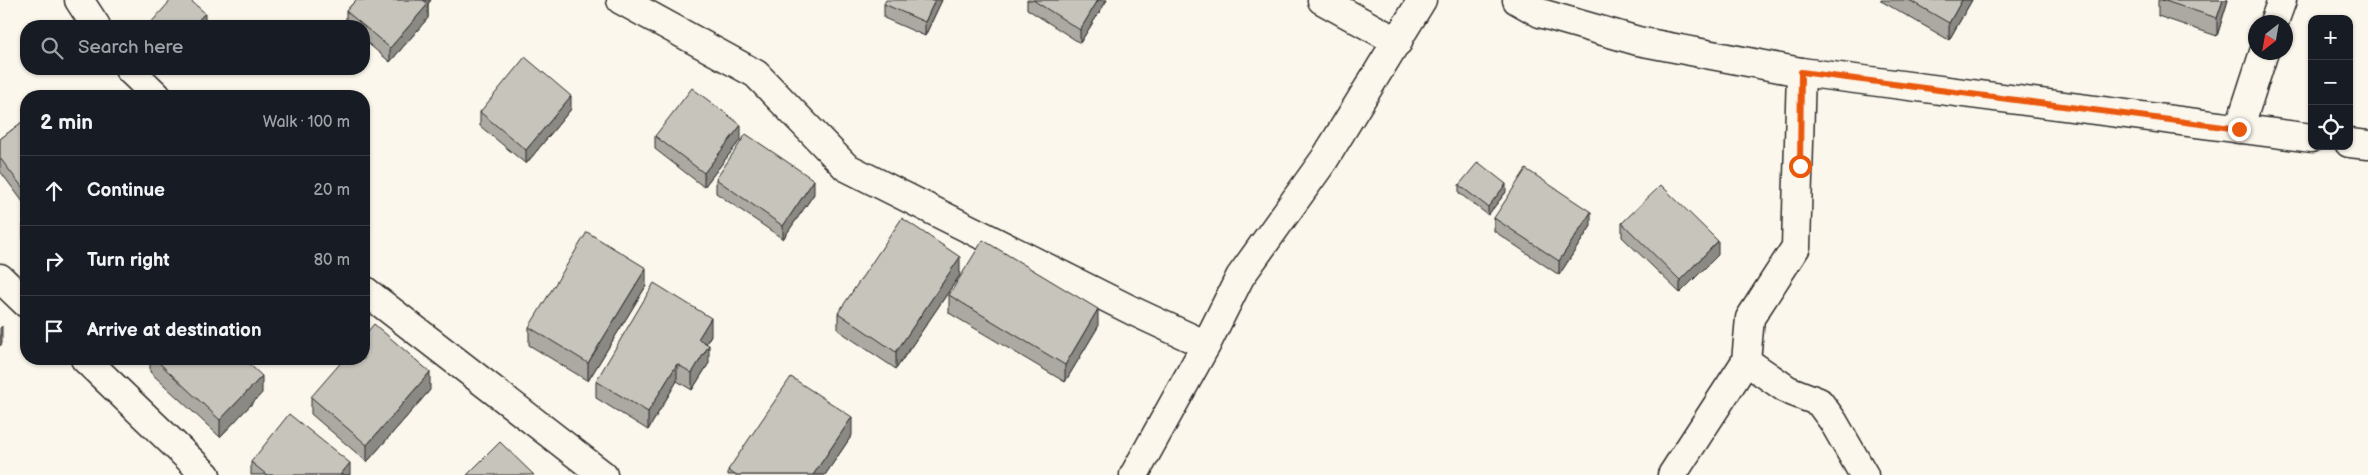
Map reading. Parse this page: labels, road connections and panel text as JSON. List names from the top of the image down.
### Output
{
  "north": "bottom left",
  "page": {
    "map_buttons": ["+", "−"],
    "search": "Search here",
    "heading": ["2 min", "Walk · 100 m"],
    "list": [
      ["Continue", "20 m"],
      ["Turn right", "80 m"],
      "Arrive at destination"
    ]
  }
}
